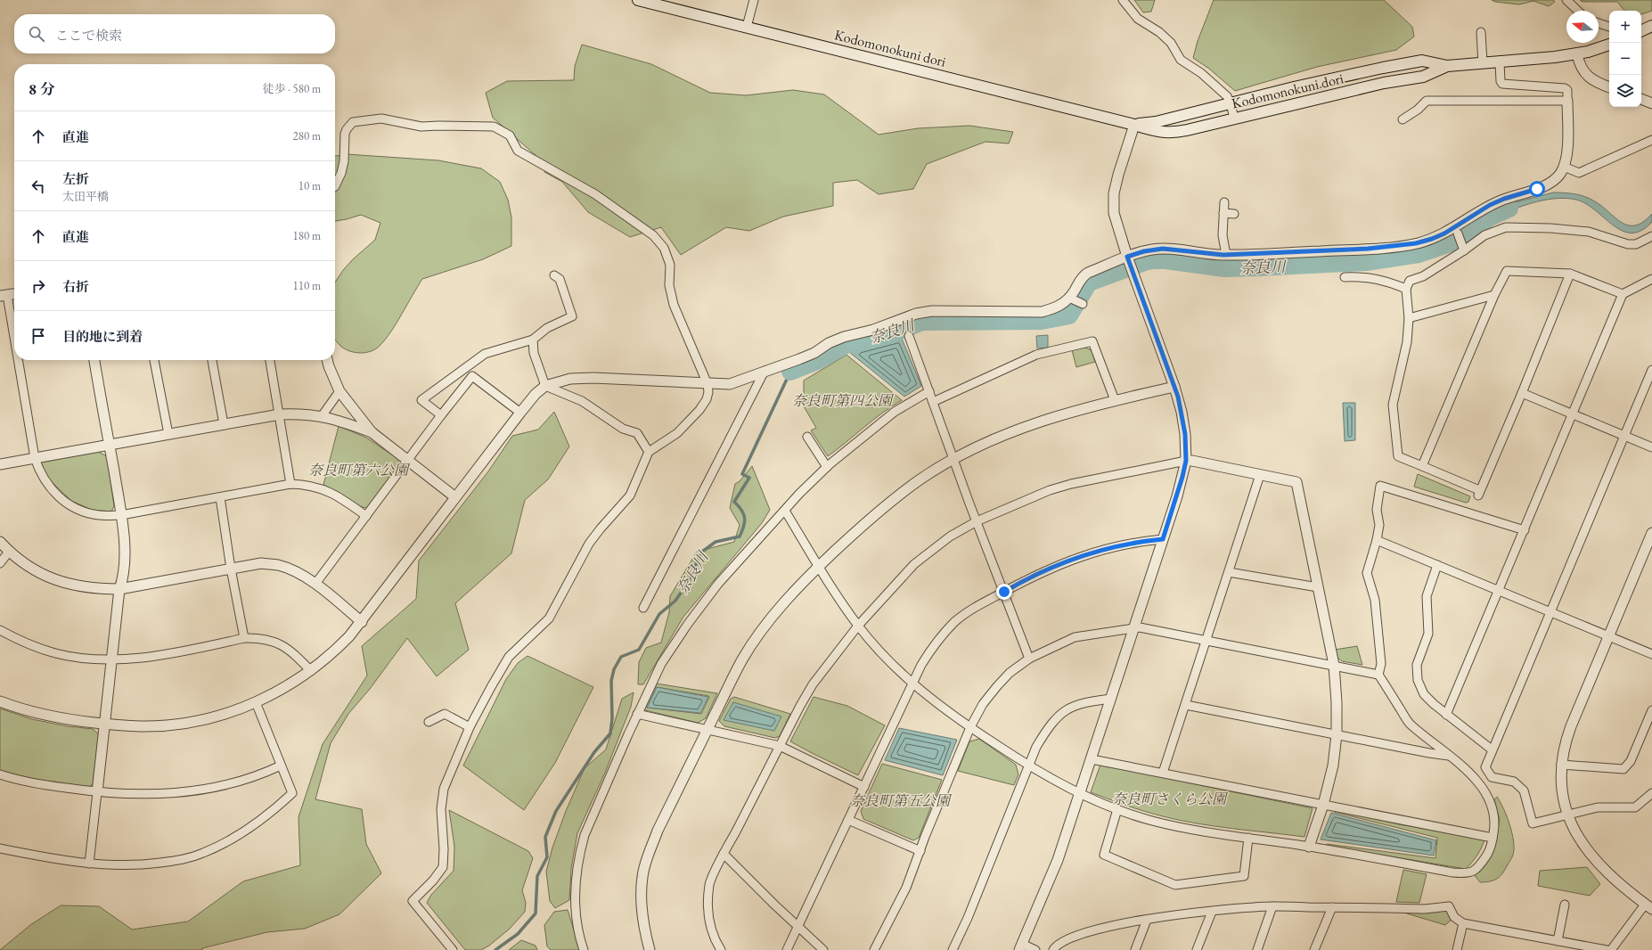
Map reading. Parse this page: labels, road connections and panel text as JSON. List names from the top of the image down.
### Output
{
  "streets": {
    "main road": ["Kodomonokuni dori"]
  },
  "water": ["奈良川"],
  "parks": [
    "奈良町第四公園",
    "奈良町第六公園",
    "奈良町さくら公園",
    "奈良町第五公園"
  ],
  "north": "left",
  "page": {
    "map_buttons": ["+", "−"],
    "search": "ここで検索",
    "heading": ["8 分", "徒歩 · 580 m"],
    "list": [
      ["直進", "280 m"],
      ["左折", "太田平橋", "10 m"],
      ["直進", "180 m"],
      ["右折", "110 m"],
      "目的地に到着"
    ]
  }
}
